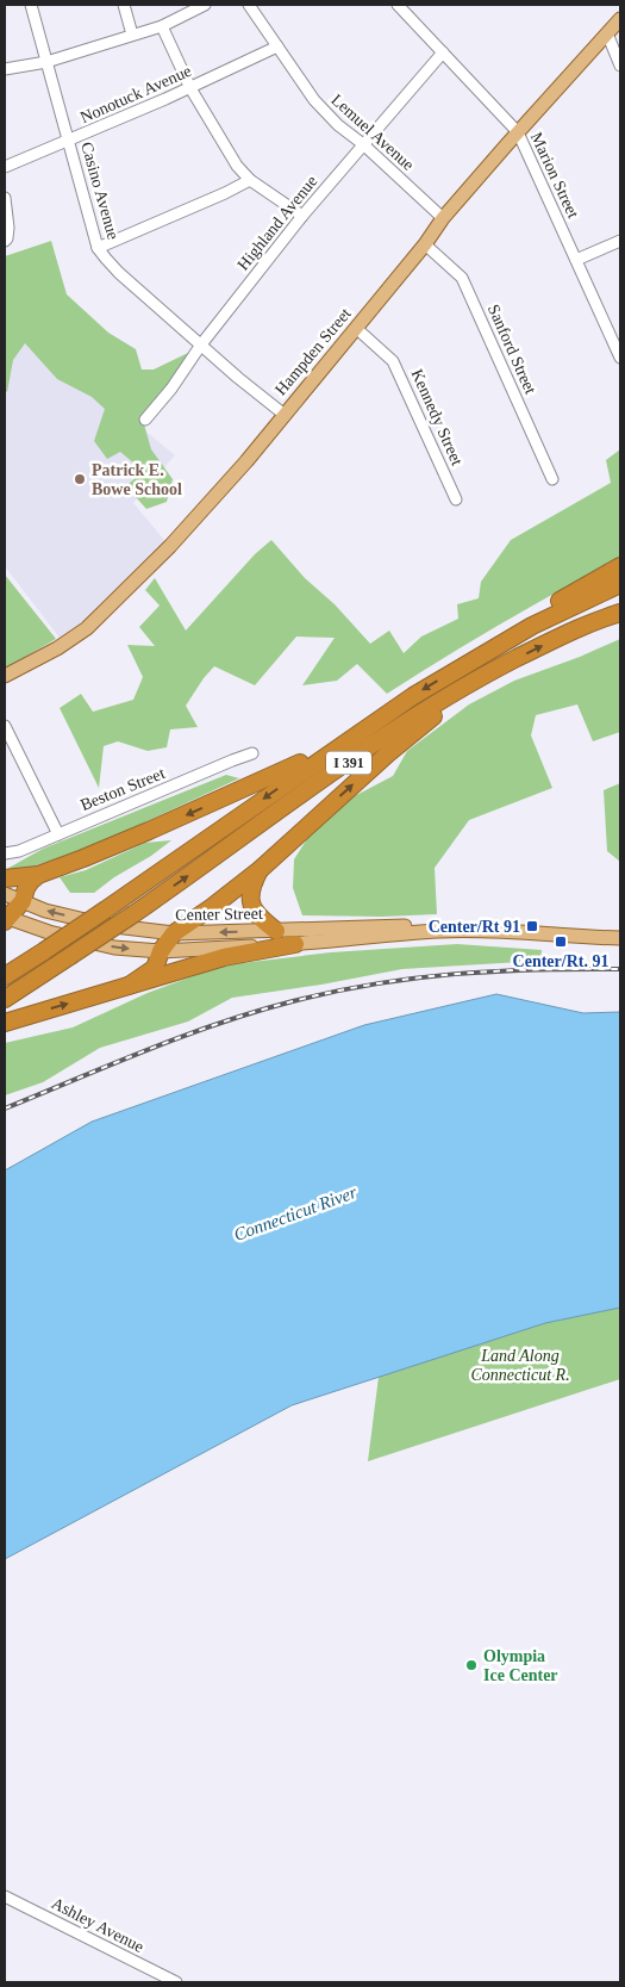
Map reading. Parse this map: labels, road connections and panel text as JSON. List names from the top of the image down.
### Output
{
  "streets": {
    "highway": ["I 391"],
    "main road": ["Hampden Street", "Center Street"],
    "street": [
      "Nonotuck Avenue",
      "Lemuel Avenue",
      "Marion Street",
      "Casino Avenue",
      "Highland Avenue",
      "Sanford Street",
      "Kennedy Street",
      "Beston Street",
      "Ashley Avenue"
    ]
  },
  "crossings": [
    ["Nonotuck Avenue", "Lemuel Avenue"],
    ["Nonotuck Avenue", "Casino Avenue"],
    ["Lemuel Avenue", "Highland Avenue"],
    ["Lemuel Avenue", "Hampden Street"],
    ["Marion Street", "Highland Avenue"],
    ["Marion Street", "Hampden Street"],
    ["Casino Avenue", "Highland Avenue"],
    ["Casino Avenue", "Hampden Street"],
    ["Sanford Street", "Hampden Street"],
    ["Hampden Street", "Kennedy Street"]
  ],
  "water": ["Connecticut River"],
  "parks": ["Land Along Connecticut R."],
  "places": {
    "other": ["Patrick E. Bowe School", "Olympia Ice Center"],
    "transit": ["Center/Rt 91", "Center/Rt. 91"]
  }
}
